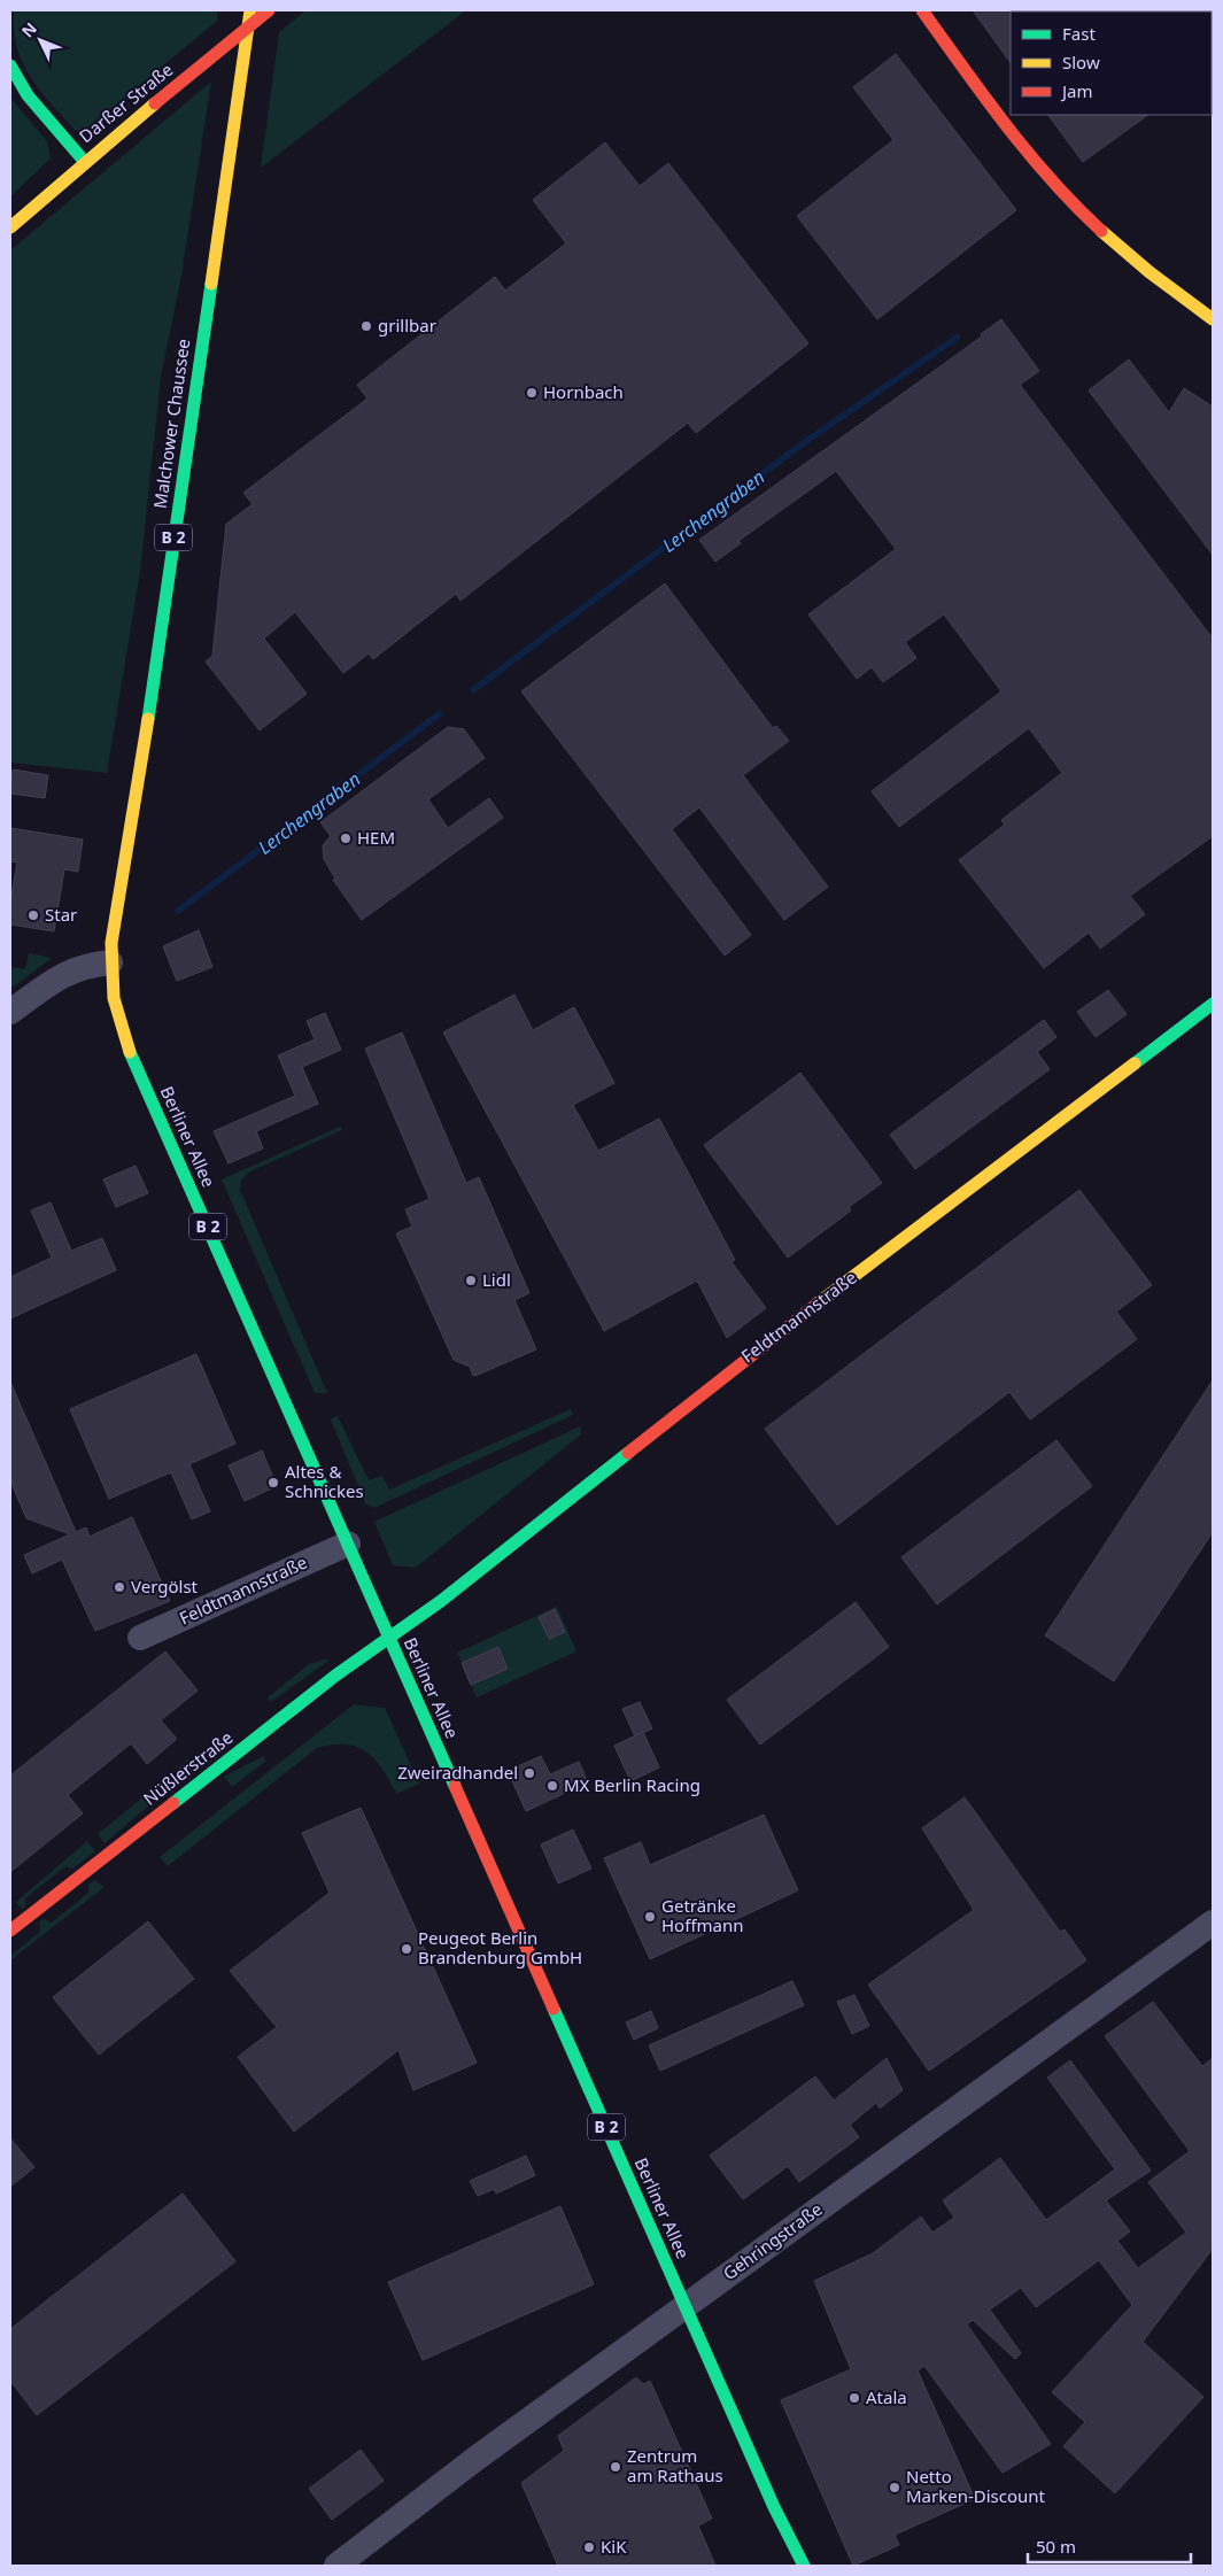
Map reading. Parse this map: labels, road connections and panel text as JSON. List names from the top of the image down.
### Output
{
  "streets": {
    "main road": [
      "Darßer Straße",
      "Malchower Chaussee",
      "B 2",
      "Berliner Allee",
      "Feldtmannstraße",
      "Nüßlerstraße"
    ],
    "street": ["Gehringstraße"]
  },
  "crossings": [
    ["Malchower Chaussee", "Berliner Allee"],
    ["Berliner Allee", "Feldtmannstraße"],
    ["Berliner Allee", "Nüßlerstraße"],
    ["Berliner Allee", "Gehringstraße"],
    ["Feldtmannstraße", "Nüßlerstraße"]
  ],
  "water": ["Lerchengraben"],
  "places": [
    "grillbar",
    "Hornbach",
    "HEM",
    "Star",
    "Lidl",
    "Altes & Schnickes",
    "Vergölst",
    "Zweiradhandel",
    "MX Berlin Racing",
    "Getränke Hoffmann",
    "Peugeot Berlin Brandenburg GmbH",
    "Atala",
    "Zentrum am Rathaus",
    "Netto Marken-Discount",
    "KiK"
  ],
  "legend": ["Fast", "Slow", "Jam"],
  "scale_bar": "50 m",
  "north": "top left"
}
